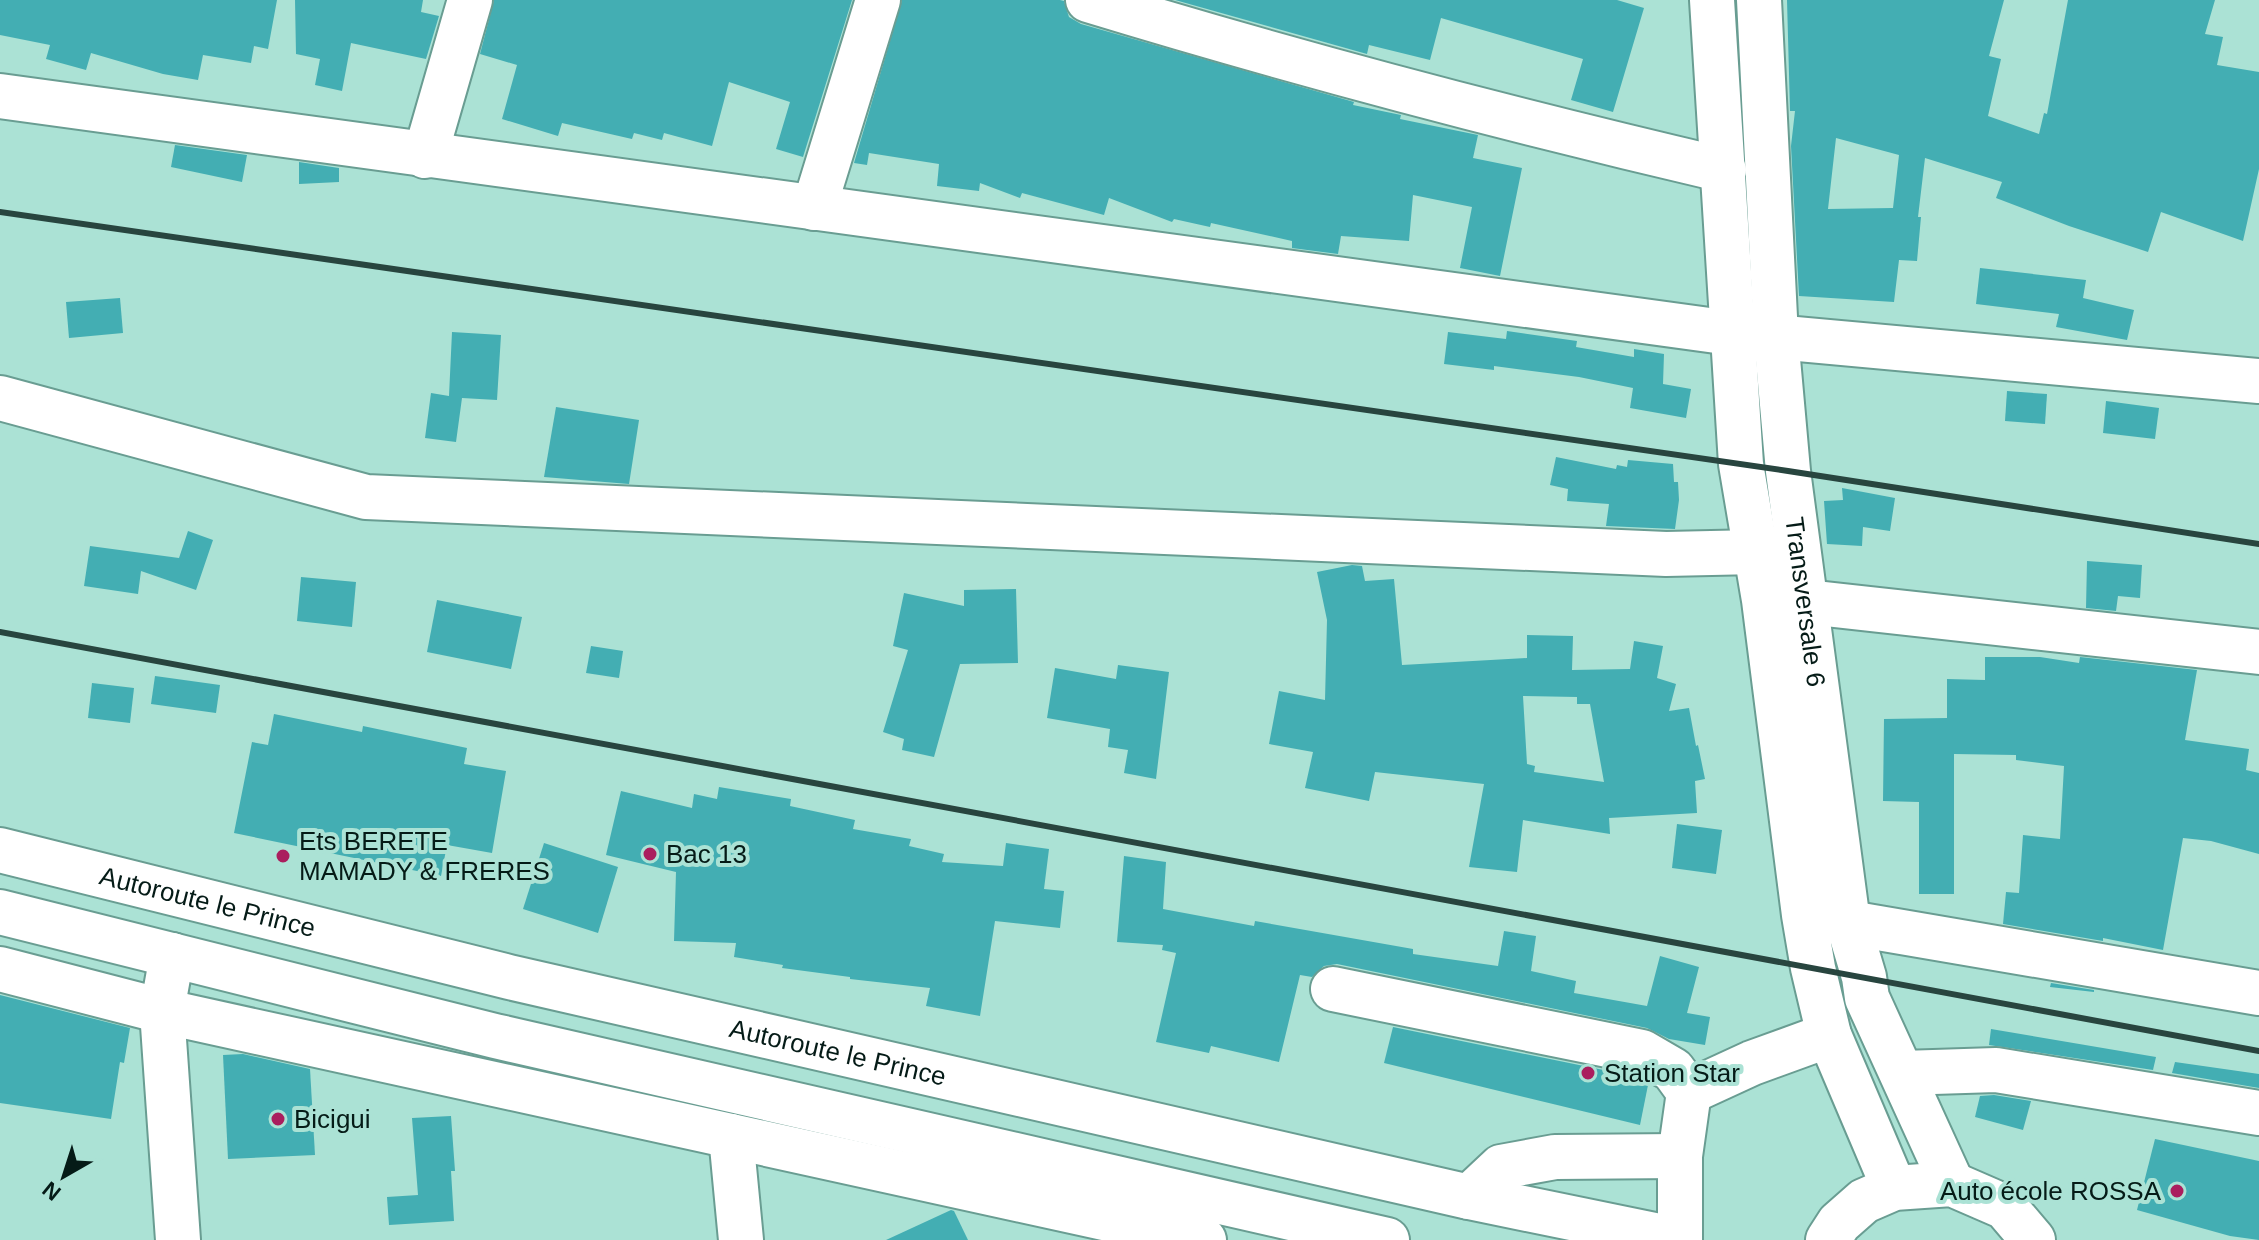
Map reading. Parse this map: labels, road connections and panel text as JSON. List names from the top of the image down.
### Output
{
  "streets": {
    "street": ["Transversale 6", "Autoroute le Prince"]
  },
  "places": [
    "Bac 13",
    "Ets BERETE MAMADY & FRERES",
    "Station Star",
    "Bicigui",
    "Auto école ROSSA"
  ],
  "north": "bottom left"
}
